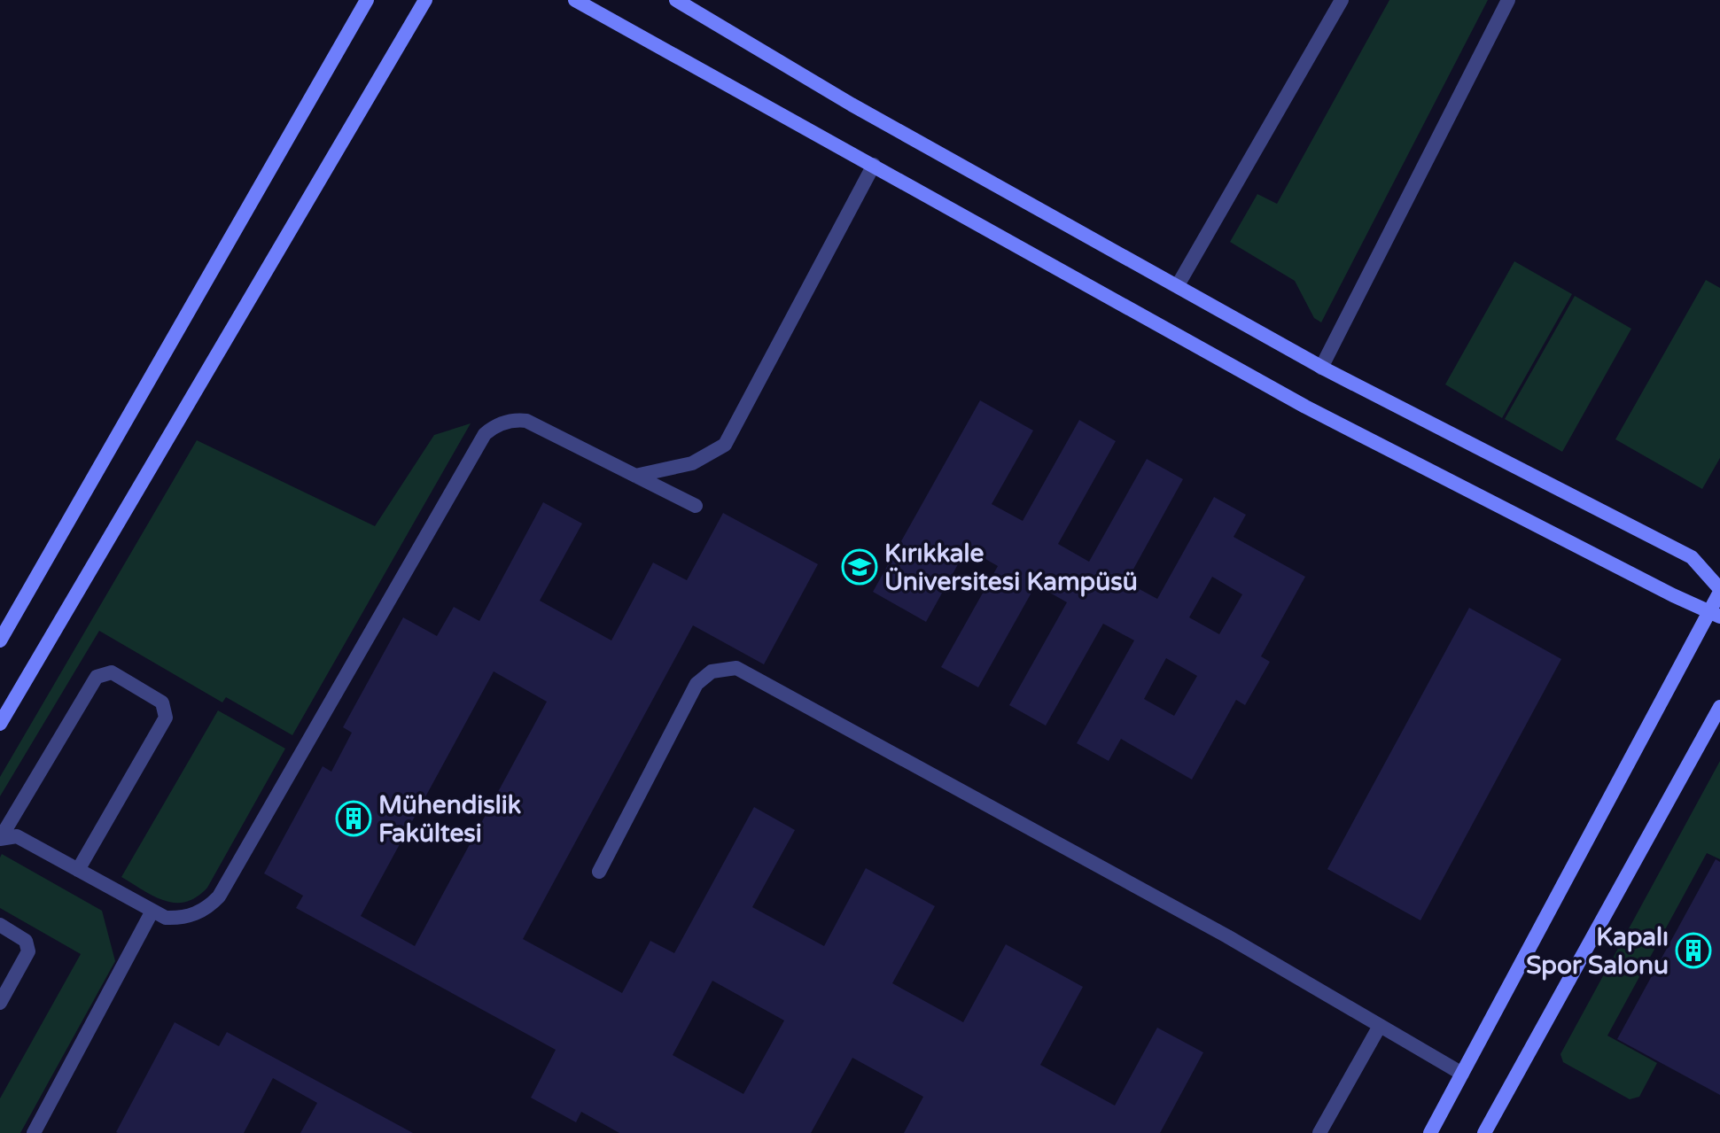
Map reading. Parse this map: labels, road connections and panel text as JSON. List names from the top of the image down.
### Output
{
  "places": {
    "school or university": ["Kırıkkale Üniversitesi Kampüsü"],
    "building": ["Mühendislik Fakültesi", "Kapalı Spor Salonu"]
  }
}
